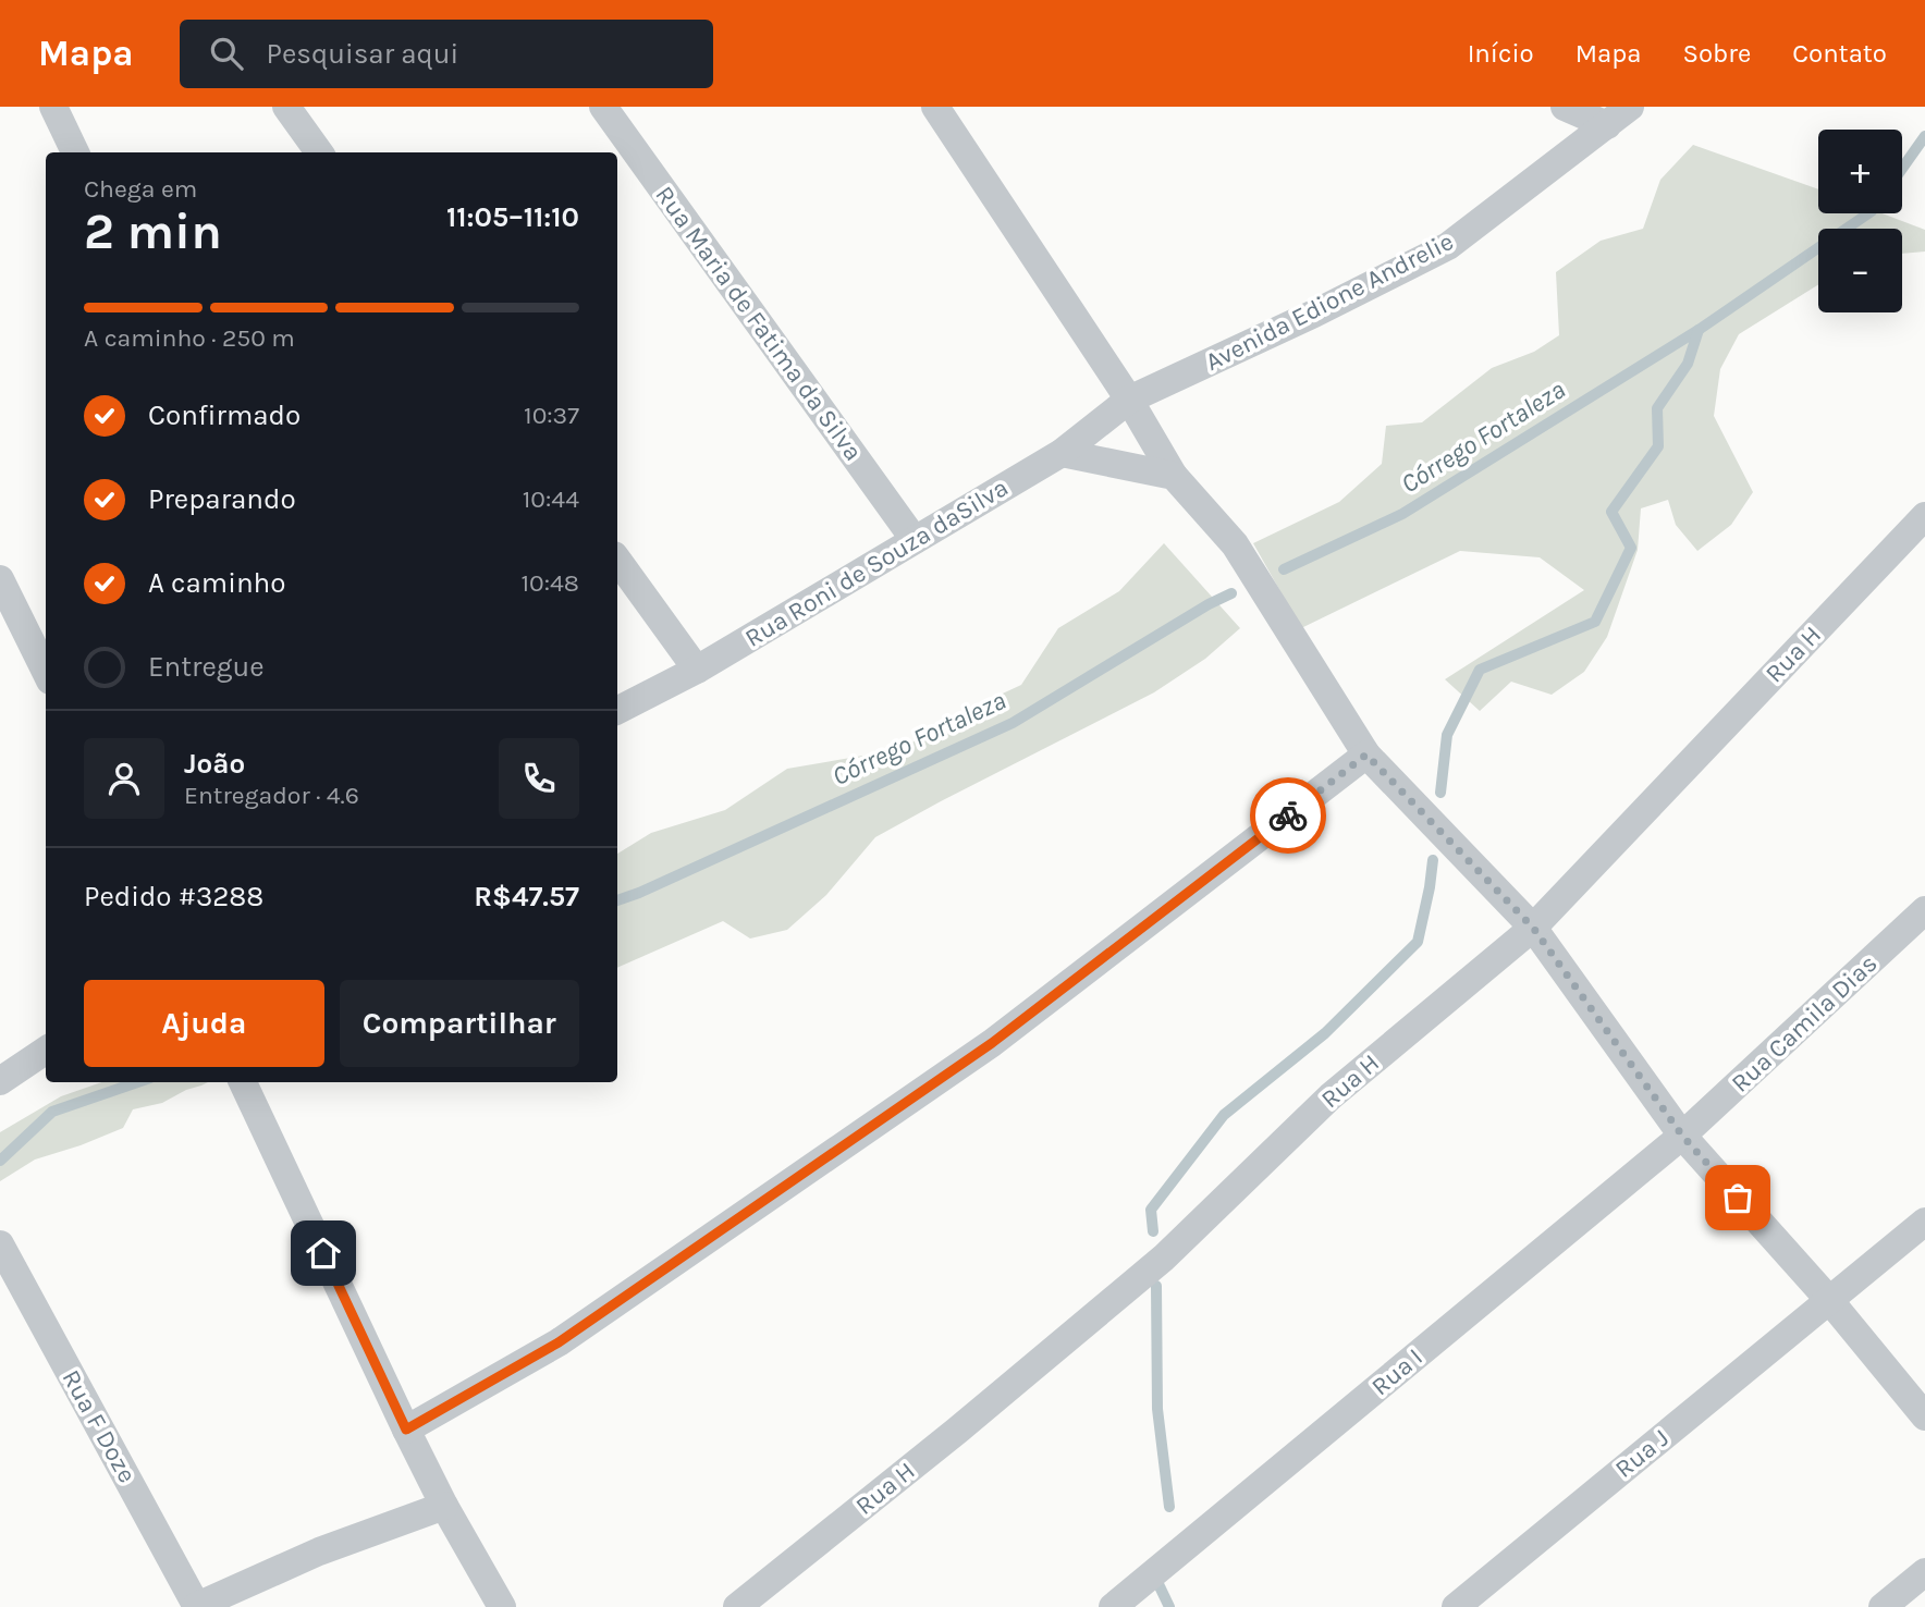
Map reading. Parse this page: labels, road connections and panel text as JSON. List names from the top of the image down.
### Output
{
  "streets": {
    "street": [
      "Avenida Edione Andrelie",
      "Rua Maria de Fatima da Silva",
      "Rua Roni de Souza daSilva",
      "Rua H",
      "Rua Camila Dias",
      "Rua I",
      "Rua F Doze",
      "Rua J"
    ]
  },
  "crossings": [
    ["Avenida Edione Andrelie", "Rua Roni de Souza daSilva"],
    ["Rua Maria de Fatima da Silva", "Rua Roni de Souza daSilva"],
    ["Rua Camila Dias", "Rua I"]
  ],
  "water": ["Córrego Fortaleza"],
  "page": {
    "header": "Mapa",
    "search": "Pesquisar aqui",
    "nav": [
      "Início",
      "Mapa",
      "Sobre",
      "Contato"
    ],
    "map_buttons": ["+", "−"],
    "heading": ["2 min", "Chega em", "11:05–11:10"],
    "panel": [
      "João",
      "Entregador · 4.6",
      "Pedido #3288",
      "R$47.57"
    ],
    "bar": "A caminho · 250 m",
    "list": [
      ["Confirmado", "10:37"],
      ["Preparando", "10:44"],
      ["A caminho", "10:48"],
      "Entregue"
    ],
    "buttons": ["Ajuda", "Compartilhar"]
  }
}
